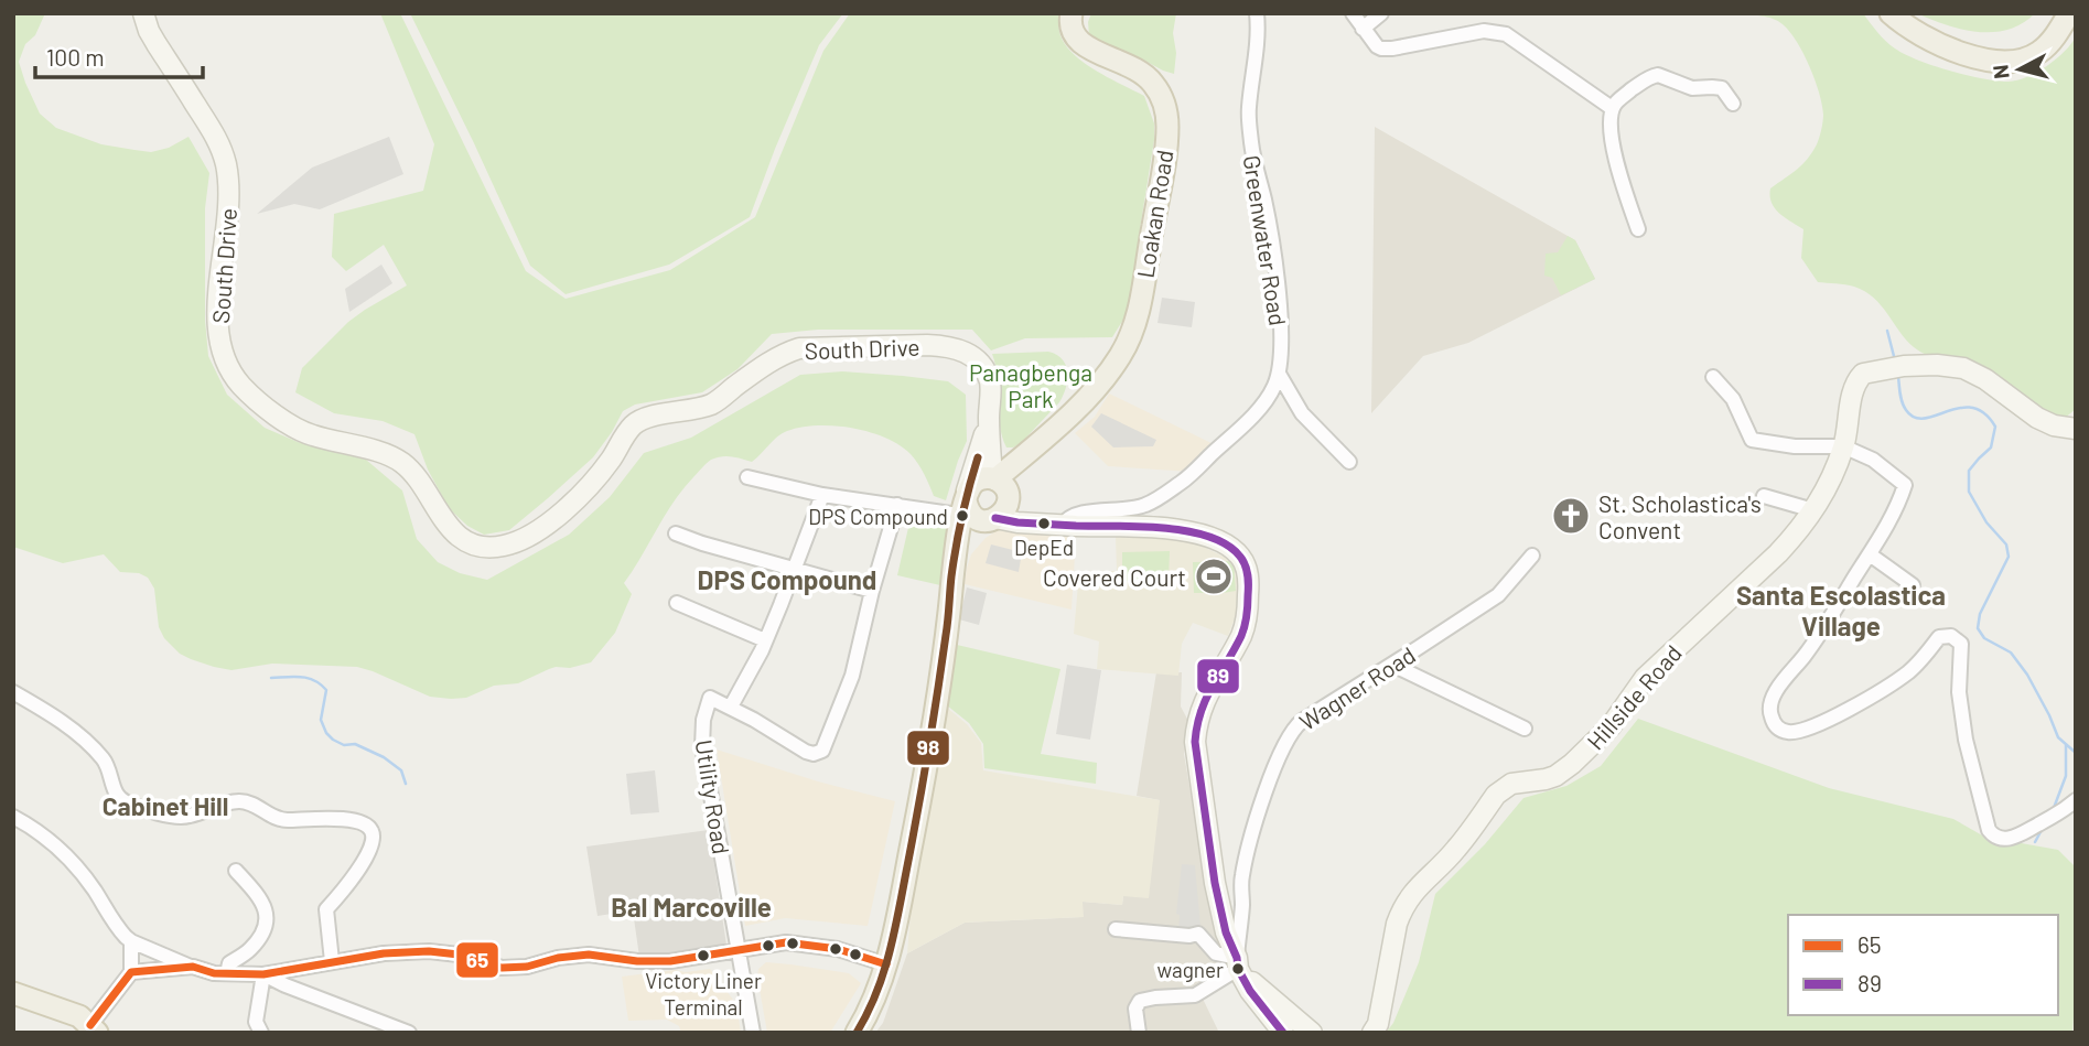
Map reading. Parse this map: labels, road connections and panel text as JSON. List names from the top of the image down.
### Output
{
  "streets": {
    "main road": ["Loakan Road", "South Drive", "Hillside Road"],
    "street": ["Greenwater Road", "Wagner Road", "Utility Road"]
  },
  "crossings": [
    ["Loakan Road", "South Drive"]
  ],
  "districts": [
    "DPS Compound",
    "Santa Escolastica Village",
    "Cabinet Hill",
    "Bal Marcoville"
  ],
  "parks": ["Panagbenga Park"],
  "places": {
    "other": [
      "DPS Compound",
      "DepEd",
      "Victory Liner Terminal",
      "wagner"
    ],
    "church": ["St. Scholastica's Convent"],
    "sports": ["Covered Court"]
  },
  "lines": ["transit line 98", "transit line 89", "transit line 65"],
  "legend": ["65", "89"],
  "scale_bar": "100 m",
  "north": "left"
}
